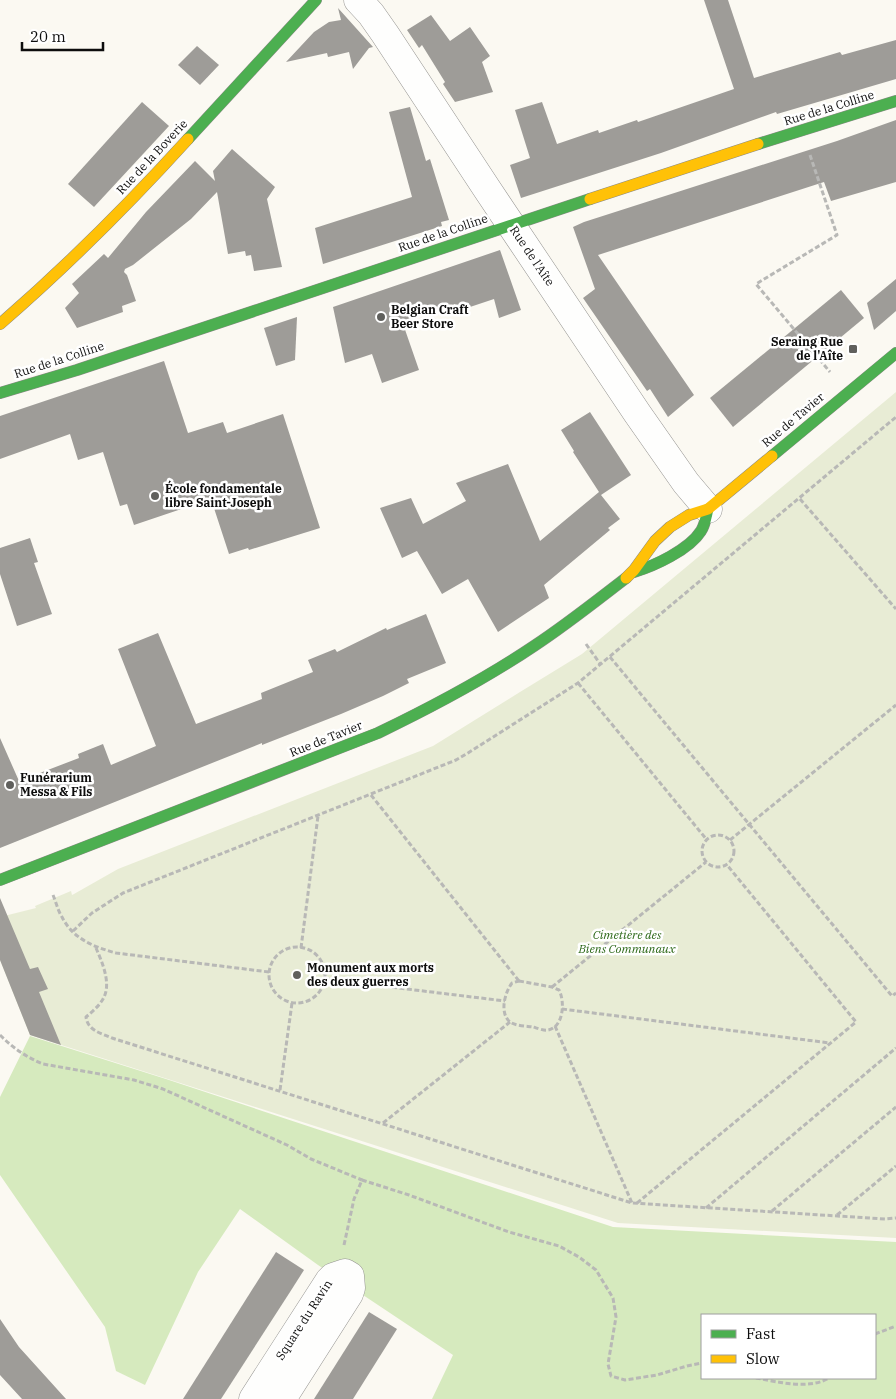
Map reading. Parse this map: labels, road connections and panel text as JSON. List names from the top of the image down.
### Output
{
  "streets": {
    "street": [
      "Rue de la Colline",
      "Rue de la Boverie",
      "Rue de l'Aîte",
      "Rue de Tavier",
      "Square du Ravin"
    ]
  },
  "crossings": [
    ["Rue de la Colline", "Rue de l'Aîte"],
    ["Rue de l'Aîte", "Rue de Tavier"]
  ],
  "parks": ["Cimetière des Biens Communaux"],
  "places": {
    "other": [
      "Belgian Craft Beer Store",
      "École fondamentale libre Saint-Joseph",
      "Funérarium Messa & Fils",
      "Monument aux morts des deux guerres"
    ],
    "transit": ["Seraing Rue de l'Aîte"]
  },
  "legend": ["Fast", "Slow"],
  "scale_bar": "20 m"
}
